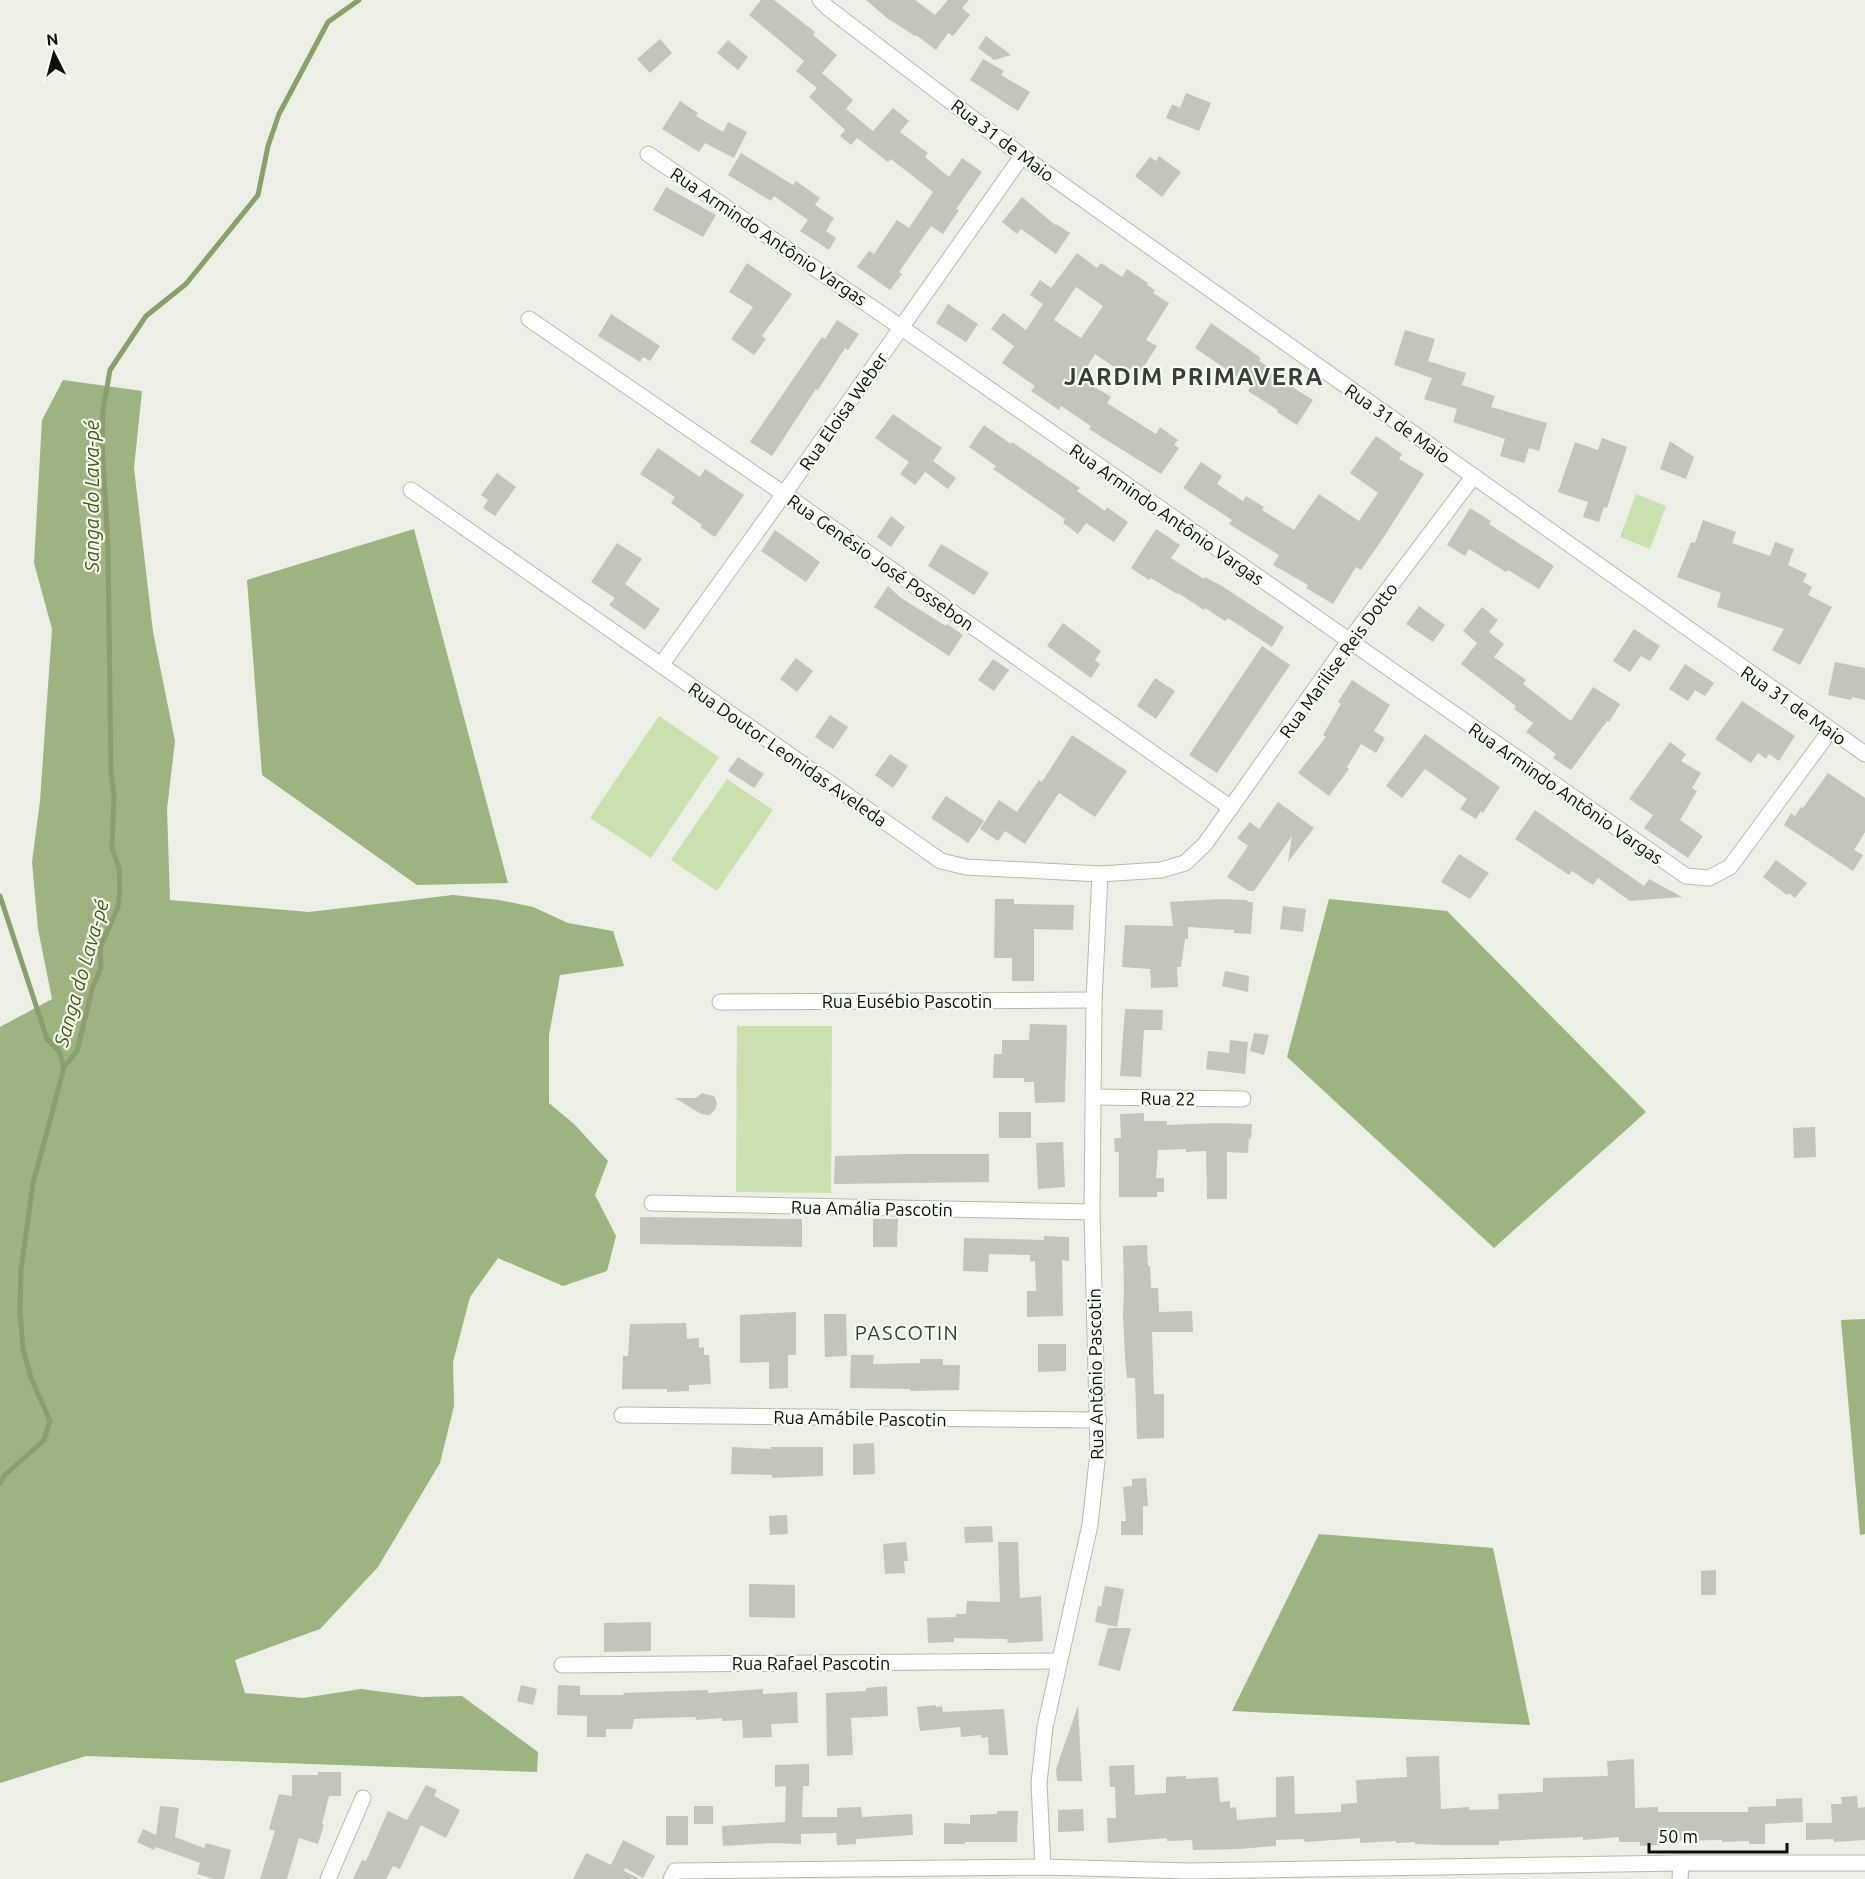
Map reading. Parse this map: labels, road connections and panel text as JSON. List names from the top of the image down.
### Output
{
  "streets": {
    "street": [
      "Rua 31 de Maio",
      "Rua Armindo Antônio Vargas",
      "Rua Eloisa Weber",
      "Rua Genésio José Possebon",
      "Rua Marilise Reis Dotto",
      "Rua Doutor Leonidas Aveleda",
      "Rua Eusébio Pascotin",
      "Rua 22",
      "Rua Amália Pascotin",
      "Rua Antônio Pascotin",
      "Rua Amábile Pascotin",
      "Rua Rafael Pascotin"
    ]
  },
  "crossings": [
    ["Rua 31 de Maio", "Rua Armindo Antônio Vargas"],
    ["Rua 31 de Maio", "Rua Eloisa Weber"],
    ["Rua 31 de Maio", "Rua Marilise Reis Dotto"],
    ["Rua Armindo Antônio Vargas", "Rua Eloisa Weber"],
    ["Rua Armindo Antônio Vargas", "Rua Marilise Reis Dotto"],
    ["Rua Eloisa Weber", "Rua Genésio José Possebon"],
    ["Rua Eloisa Weber", "Rua Doutor Leonidas Aveleda"],
    ["Rua Genésio José Possebon", "Rua Marilise Reis Dotto"],
    ["Rua Marilise Reis Dotto", "Rua Doutor Leonidas Aveleda"],
    ["Rua Doutor Leonidas Aveleda", "Rua Antônio Pascotin"],
    ["Rua Eusébio Pascotin", "Rua Antônio Pascotin"],
    ["Rua 22", "Rua Antônio Pascotin"],
    ["Rua Amália Pascotin", "Rua Antônio Pascotin"],
    ["Rua Antônio Pascotin", "Rua Amábile Pascotin"],
    ["Rua Antônio Pascotin", "Rua Rafael Pascotin"]
  ],
  "districts": ["JARDIM PRIMAVERA", "PASCOTIN"],
  "water": ["Sanga do Lava-pé"],
  "scale_bar": "50 m",
  "north": "top"
}
